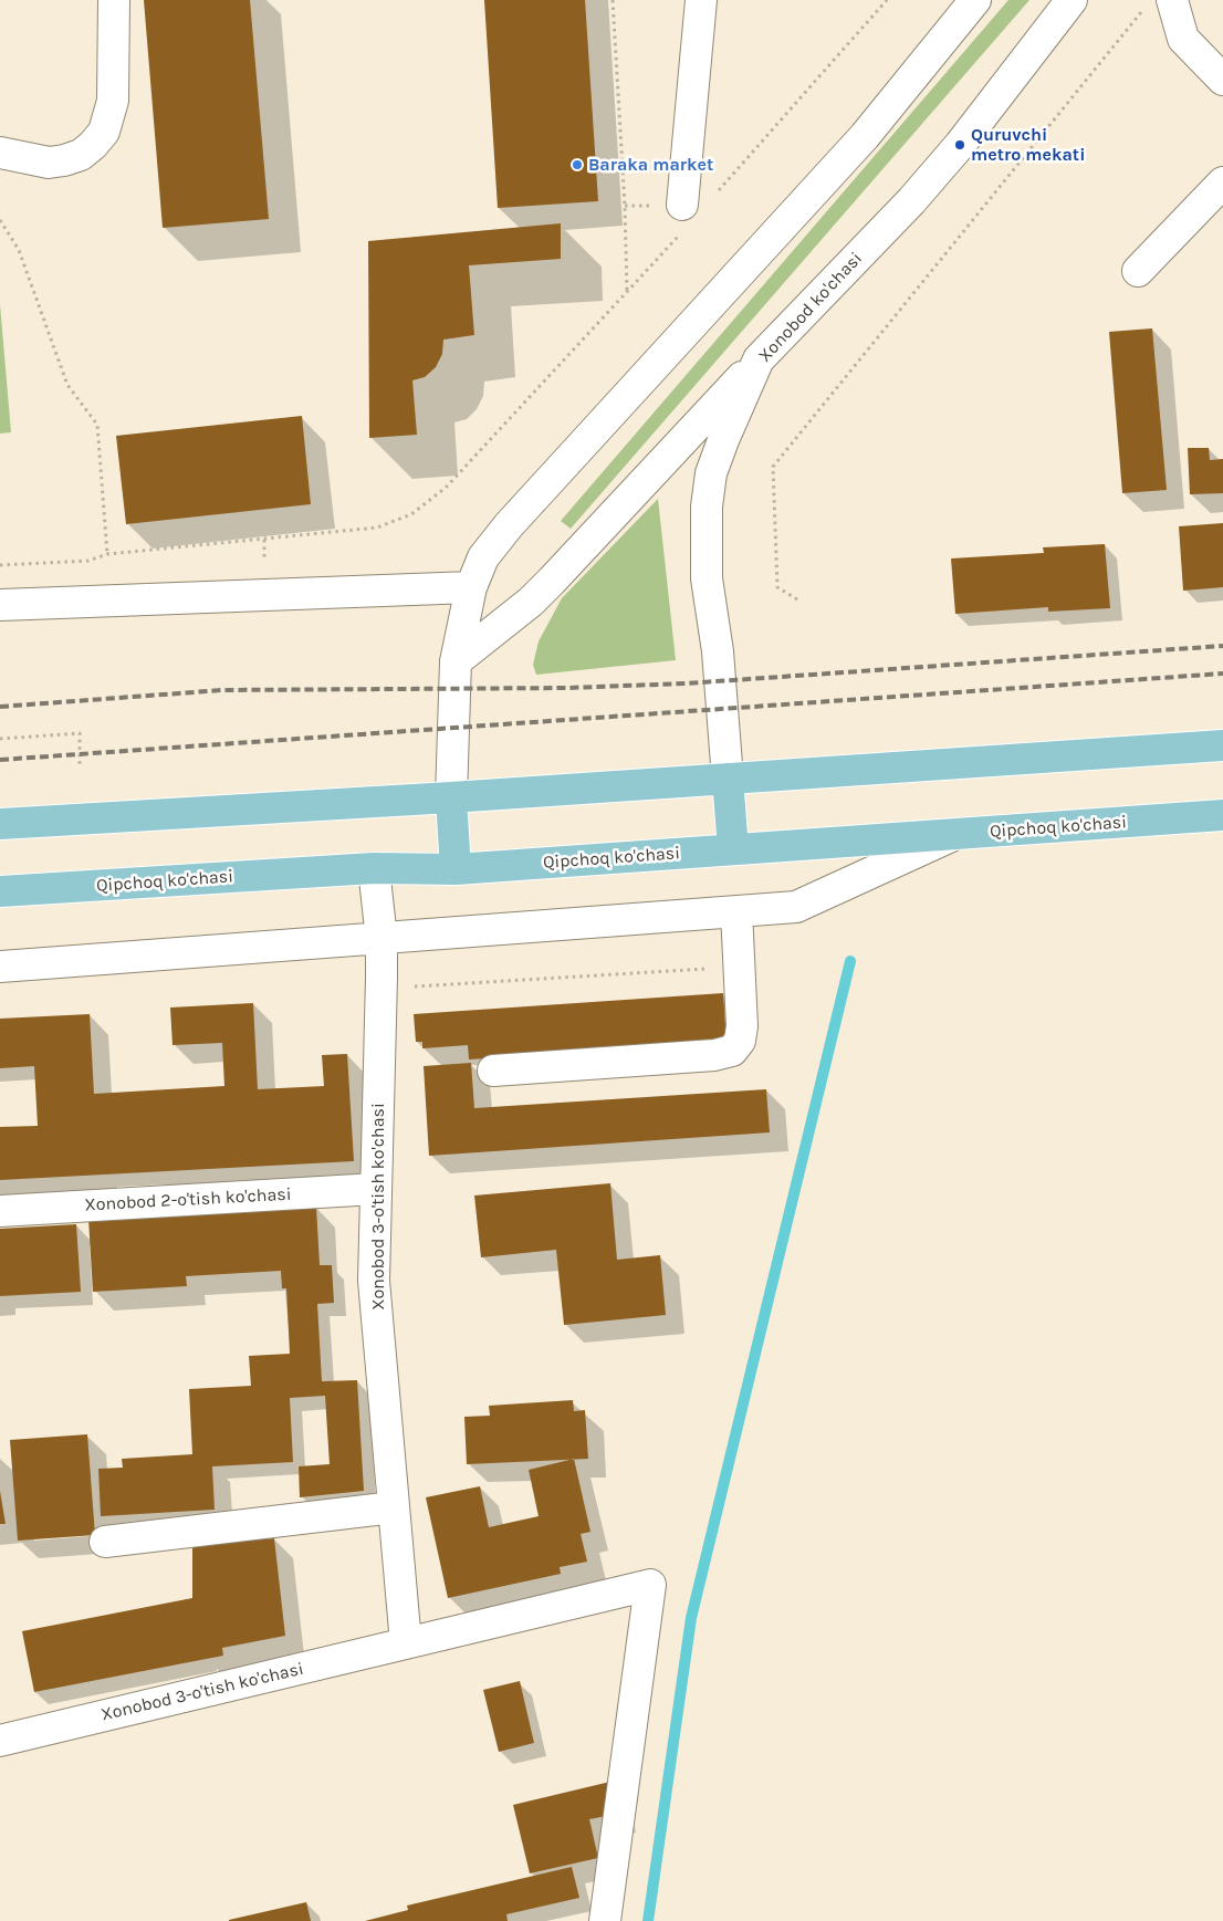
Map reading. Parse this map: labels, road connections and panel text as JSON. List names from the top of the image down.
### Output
{
  "streets": {
    "main road": ["Qipchoq ko'chasi"],
    "street": ["Xonobod ko'chasi", "Xonobod 2-o'tish ko'chasi", "Xonobod 3-o'tish ko'chasi"]
  },
  "crossings": [
    ["Qipchoq ko'chasi", "Xonobod 3-o'tish ko'chasi"],
    ["Xonobod 2-o'tish ko'chasi", "Xonobod 3-o'tish ko'chasi"]
  ],
  "places": ["Quruvchi metro mekati", "Baraka market"]
}
